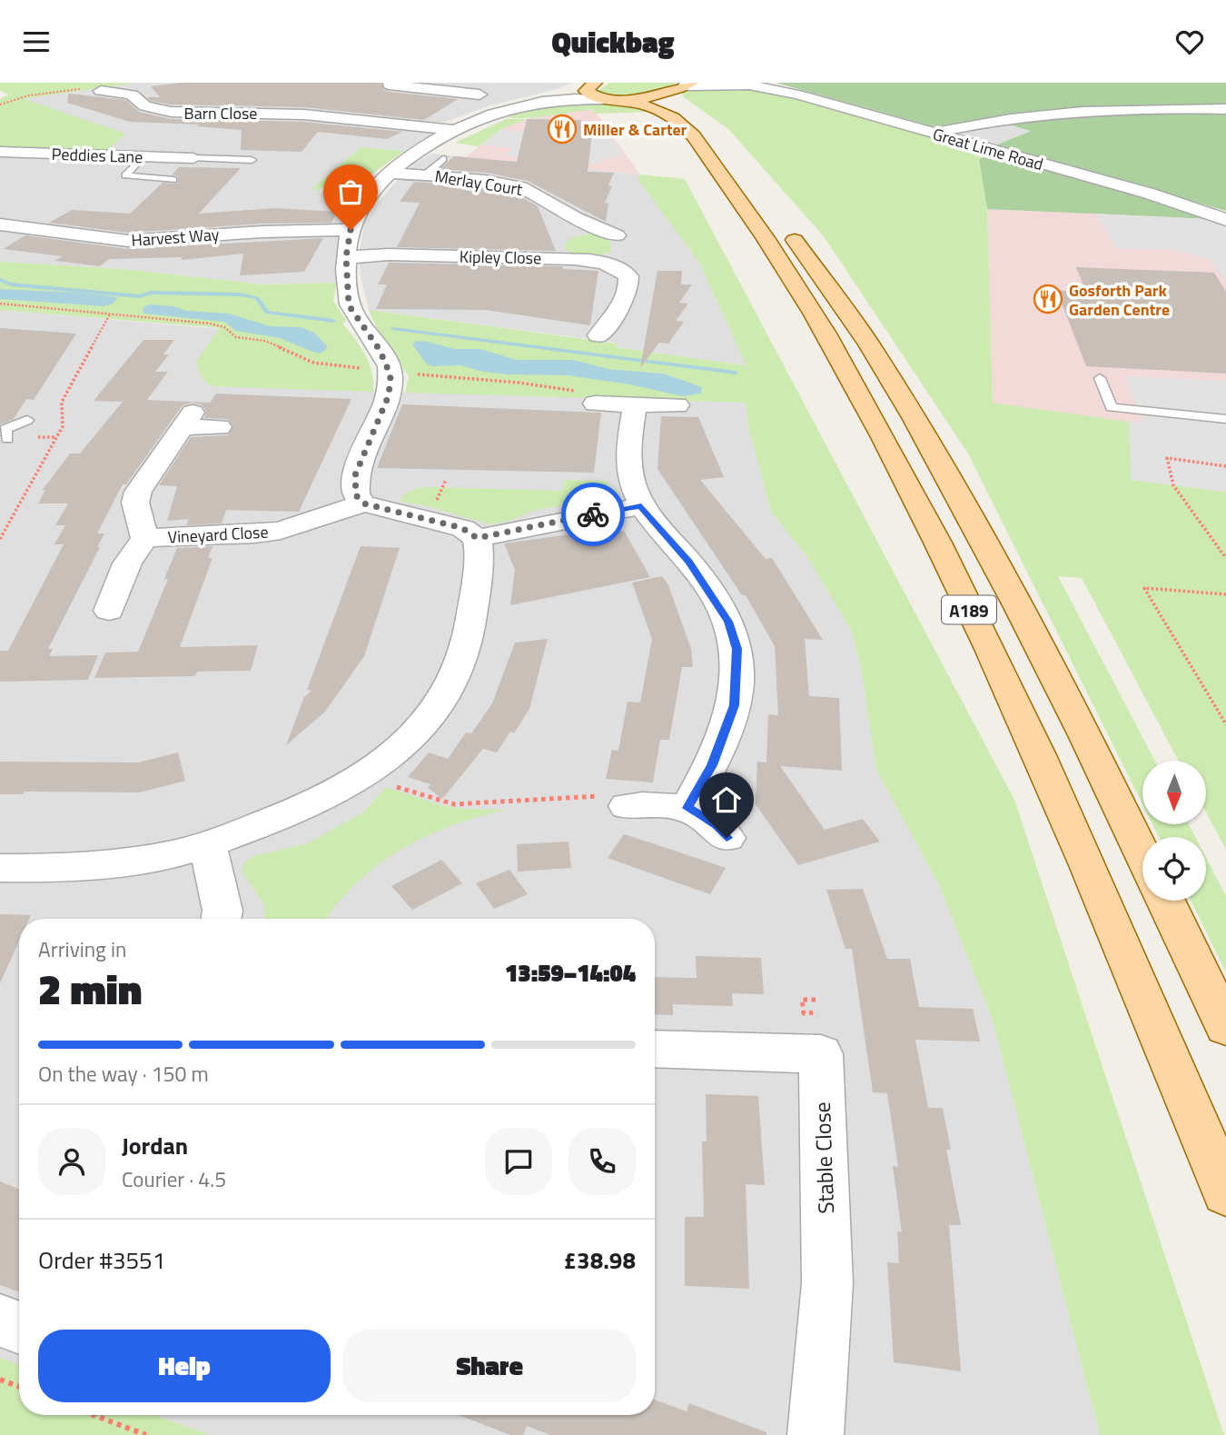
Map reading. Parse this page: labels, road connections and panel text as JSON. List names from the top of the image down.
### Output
{
  "streets": {
    "main road": ["A189"],
    "street": [
      "Barn Close",
      "Great Lime Road",
      "Peddies Lane",
      "Merlay Court",
      "Harvest Way",
      "Kipley Close",
      "Vineyard Close",
      "Stable Close"
    ]
  },
  "crossings": [
    ["Great Lime Road", "A189"],
    ["Harvest Way", "Kipley Close"]
  ],
  "places": {
    "restaurant": ["Miller & Carter", "Gosforth Park Garden Centre"]
  },
  "north": "bottom",
  "page": {
    "header": "Quickbag",
    "heading": ["2 min", "Arriving in", "13:59–14:04"],
    "panel": [
      "Jordan",
      "Courier · 4.5",
      "Order #3551",
      "£38.98"
    ],
    "bar": "On the way · 150 m",
    "buttons": ["Help", "Share"]
  }
}
